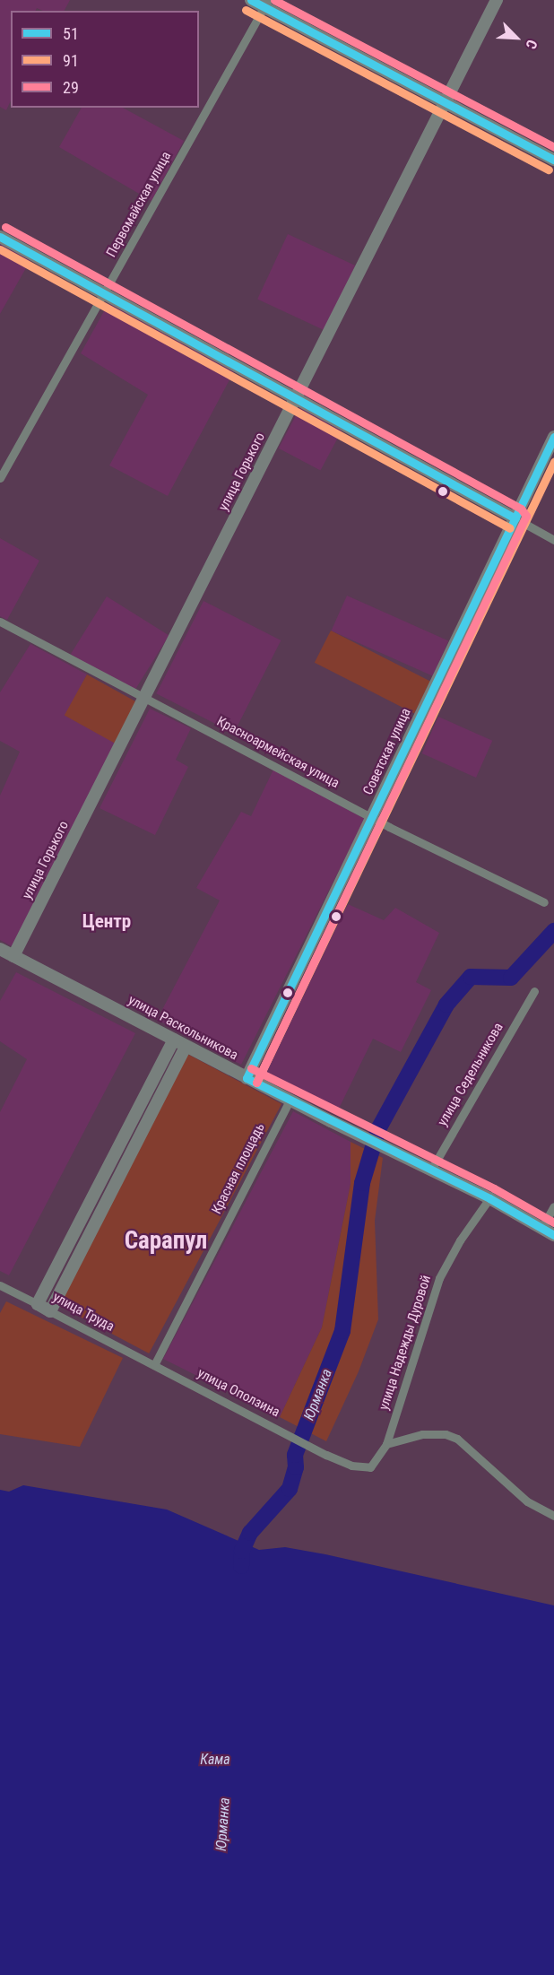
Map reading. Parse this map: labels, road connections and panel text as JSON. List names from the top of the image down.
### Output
{
  "streets": {
    "main road": [
      "улица Горького",
      "Советская улица",
      "улица Раскольникова",
      "улица Труда"
    ],
    "street": [
      "Первомайская улица",
      "Красноармейская улица",
      "улица Седельникова",
      "Красная площадь",
      "улица Надежды Дуровой",
      "улица Оползина"
    ]
  },
  "crossings": [
    ["улица Горького", "Красноармейская улица"],
    ["улица Горького", "улица Раскольникова"],
    ["Советская улица", "Красноармейская улица"],
    ["Советская улица", "улица Раскольникова"],
    ["улица Раскольникова", "улица Седельникова"],
    ["улица Раскольникова", "Красная площадь"],
    ["улица Раскольникова", "улица Надежды Дуровой"],
    ["Красная площадь", "улица Труда"],
    ["Красная площадь", "улица Оползина"],
    ["улица Труда", "улица Оползина"],
    ["улица Надежды Дуровой", "улица Оползина"]
  ],
  "districts": ["Центр", "Сарапул"],
  "water": ["Юрманка", "Кама"],
  "lines": ["transit line 51", "transit line 29", "transit line 91"],
  "legend": ["51", "91", "29"],
  "north": "bottom right"
}
